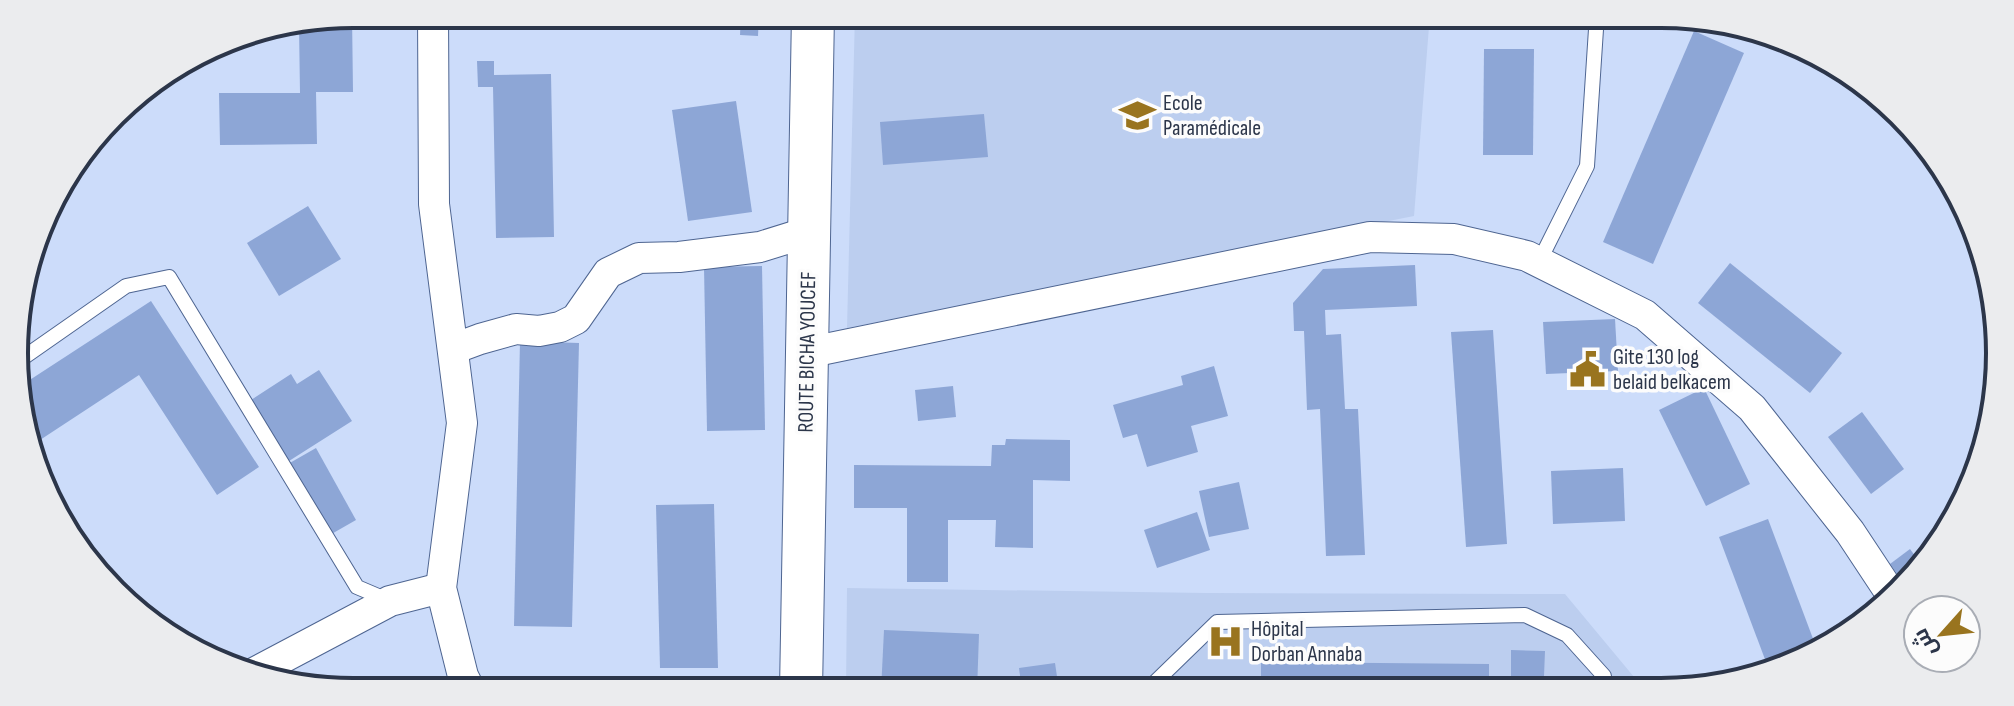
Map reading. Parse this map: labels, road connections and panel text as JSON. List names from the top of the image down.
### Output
{
  "streets": {
    "main road": ["ROUTE BICHA YOUCEF"]
  },
  "places": {
    "school or university": ["Ecole Paramédicale"],
    "public building": ["Gite 130 log belaid belkacem"],
    "hospital": ["Hôpital Dorban Annaba"]
  },
  "north": "bottom left"
}
